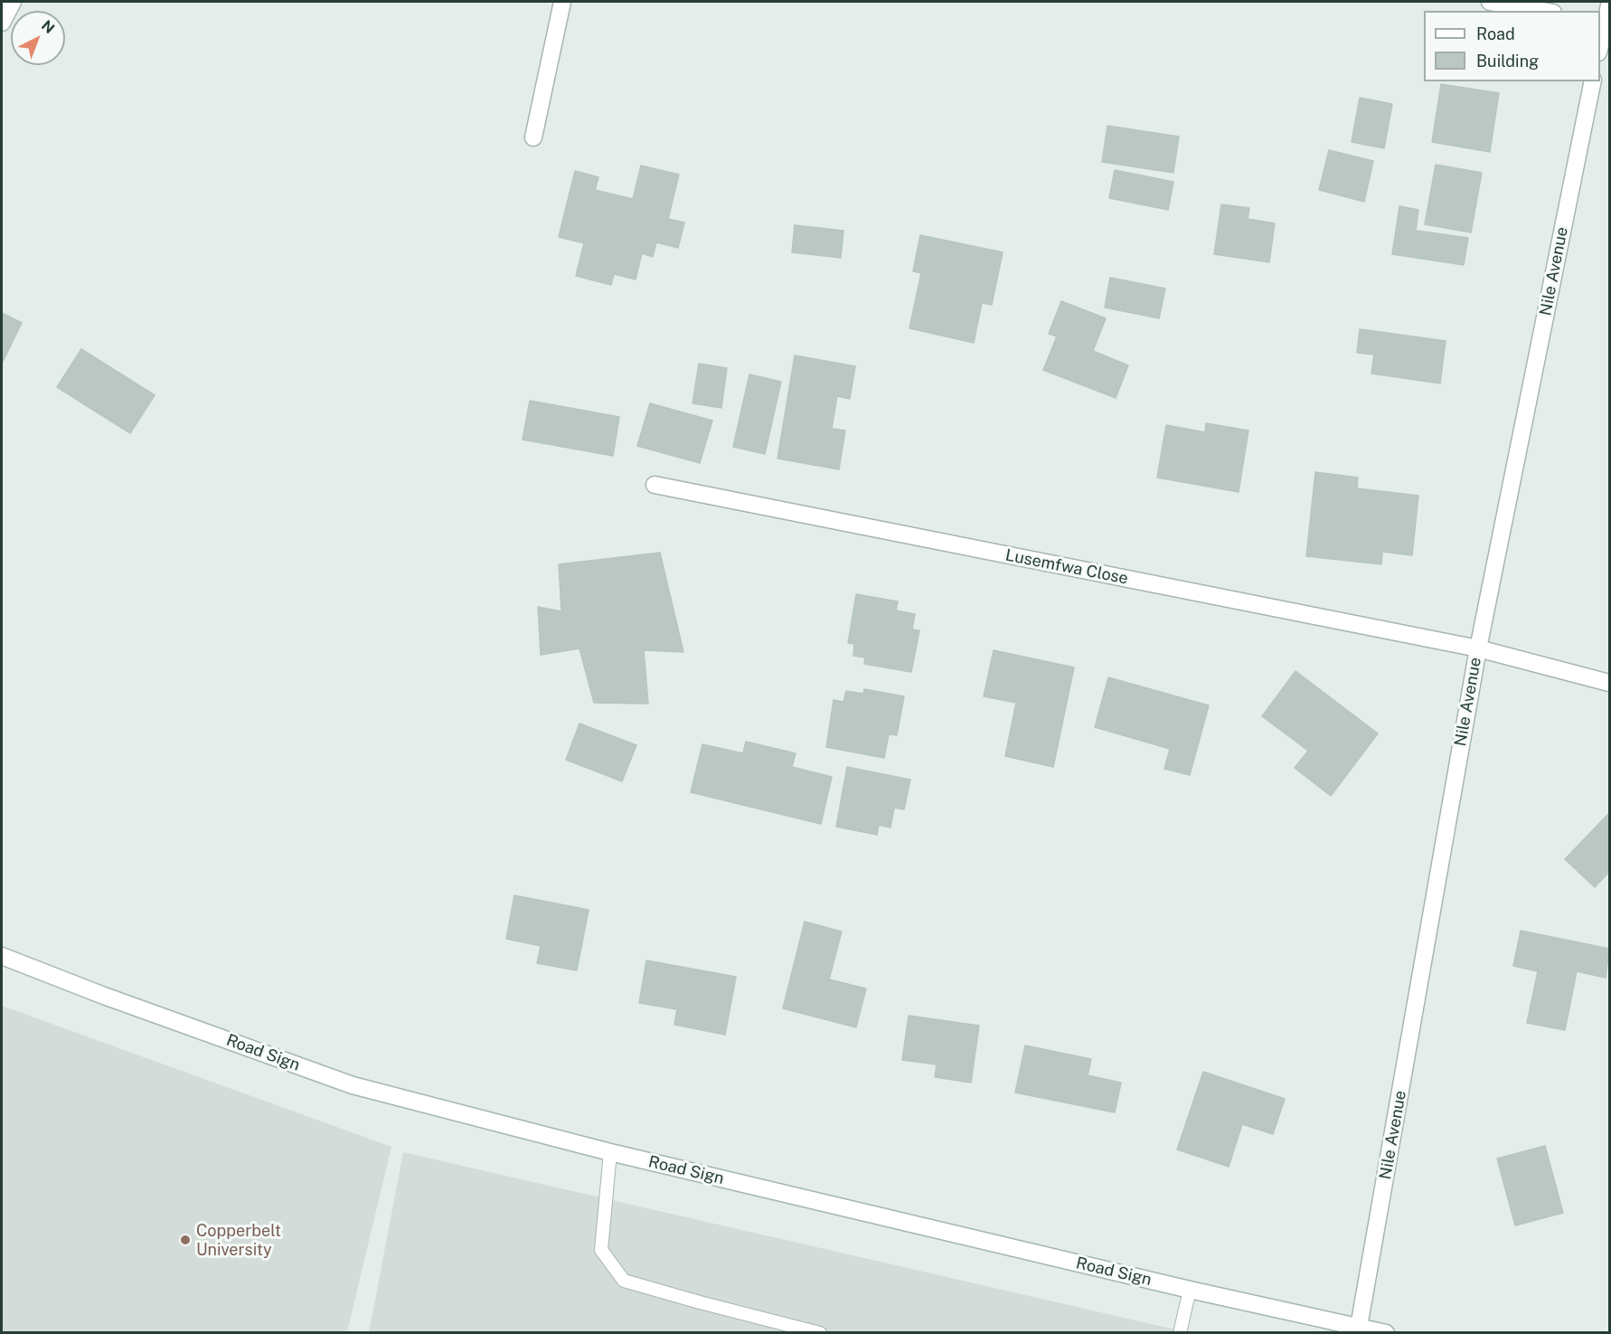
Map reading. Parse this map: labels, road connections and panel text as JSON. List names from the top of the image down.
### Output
{
  "streets": {
    "street": ["Nile Avenue", "Lusemfwa Close", "Road Sign"]
  },
  "crossings": [
    ["Nile Avenue", "Lusemfwa Close"],
    ["Nile Avenue", "Road Sign"]
  ],
  "places": ["Copperbelt University"],
  "legend": ["Road", "Building"],
  "north": "top right"
}
